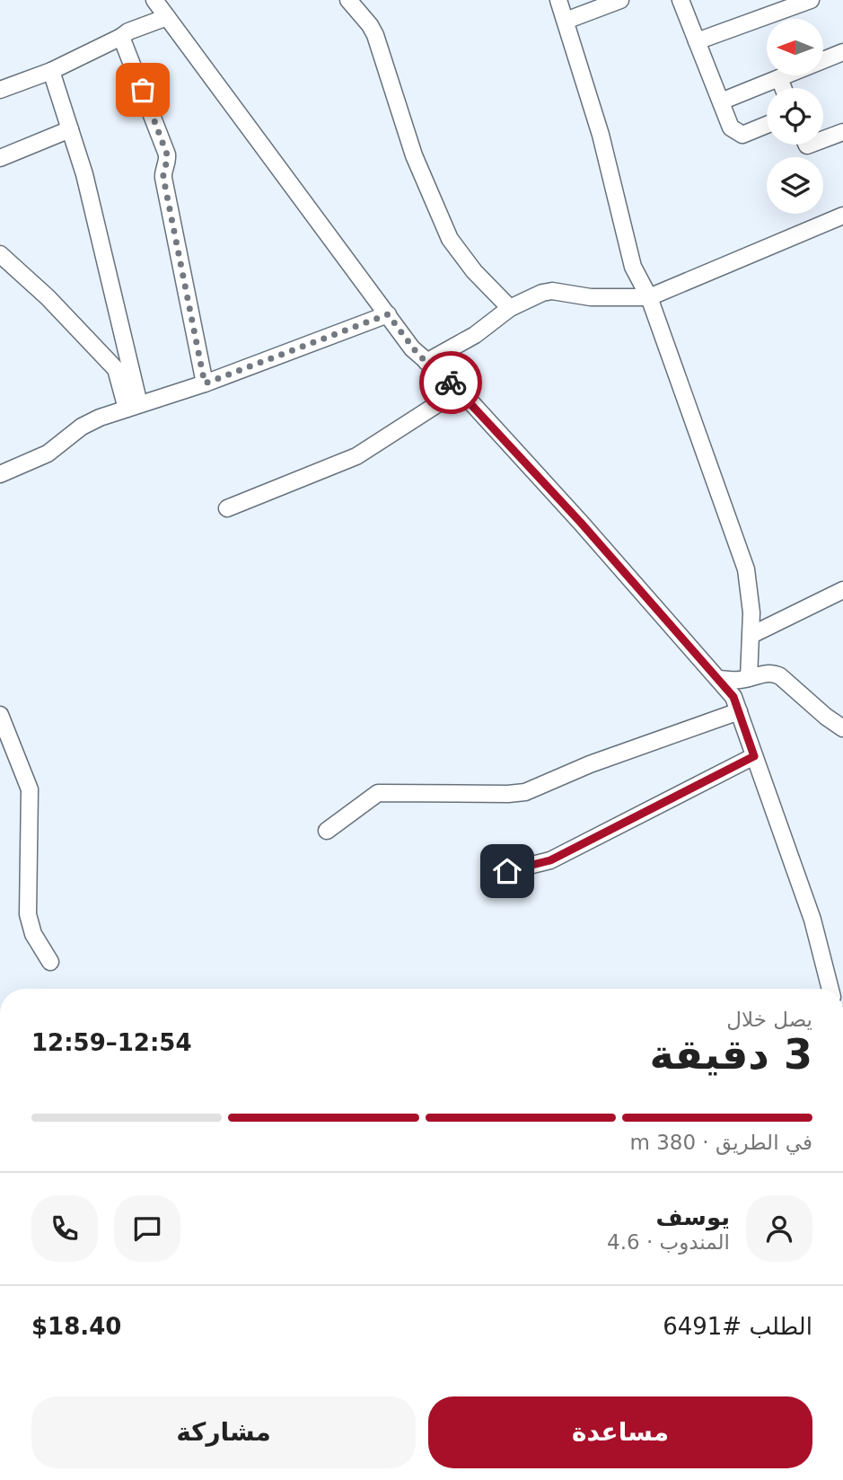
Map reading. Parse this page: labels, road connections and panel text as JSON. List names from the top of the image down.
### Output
{
  "north": "left",
  "page": {
    "heading": ["3 دقيقة", "يصل خلال", "12:54–12:59"],
    "panel": [
      "يوسف",
      "المندوب · 4.6",
      "الطلب #6491",
      "$18.40"
    ],
    "bar": "في الطريق · 380 m",
    "buttons": ["مساعدة", "مشاركة"]
  }
}
